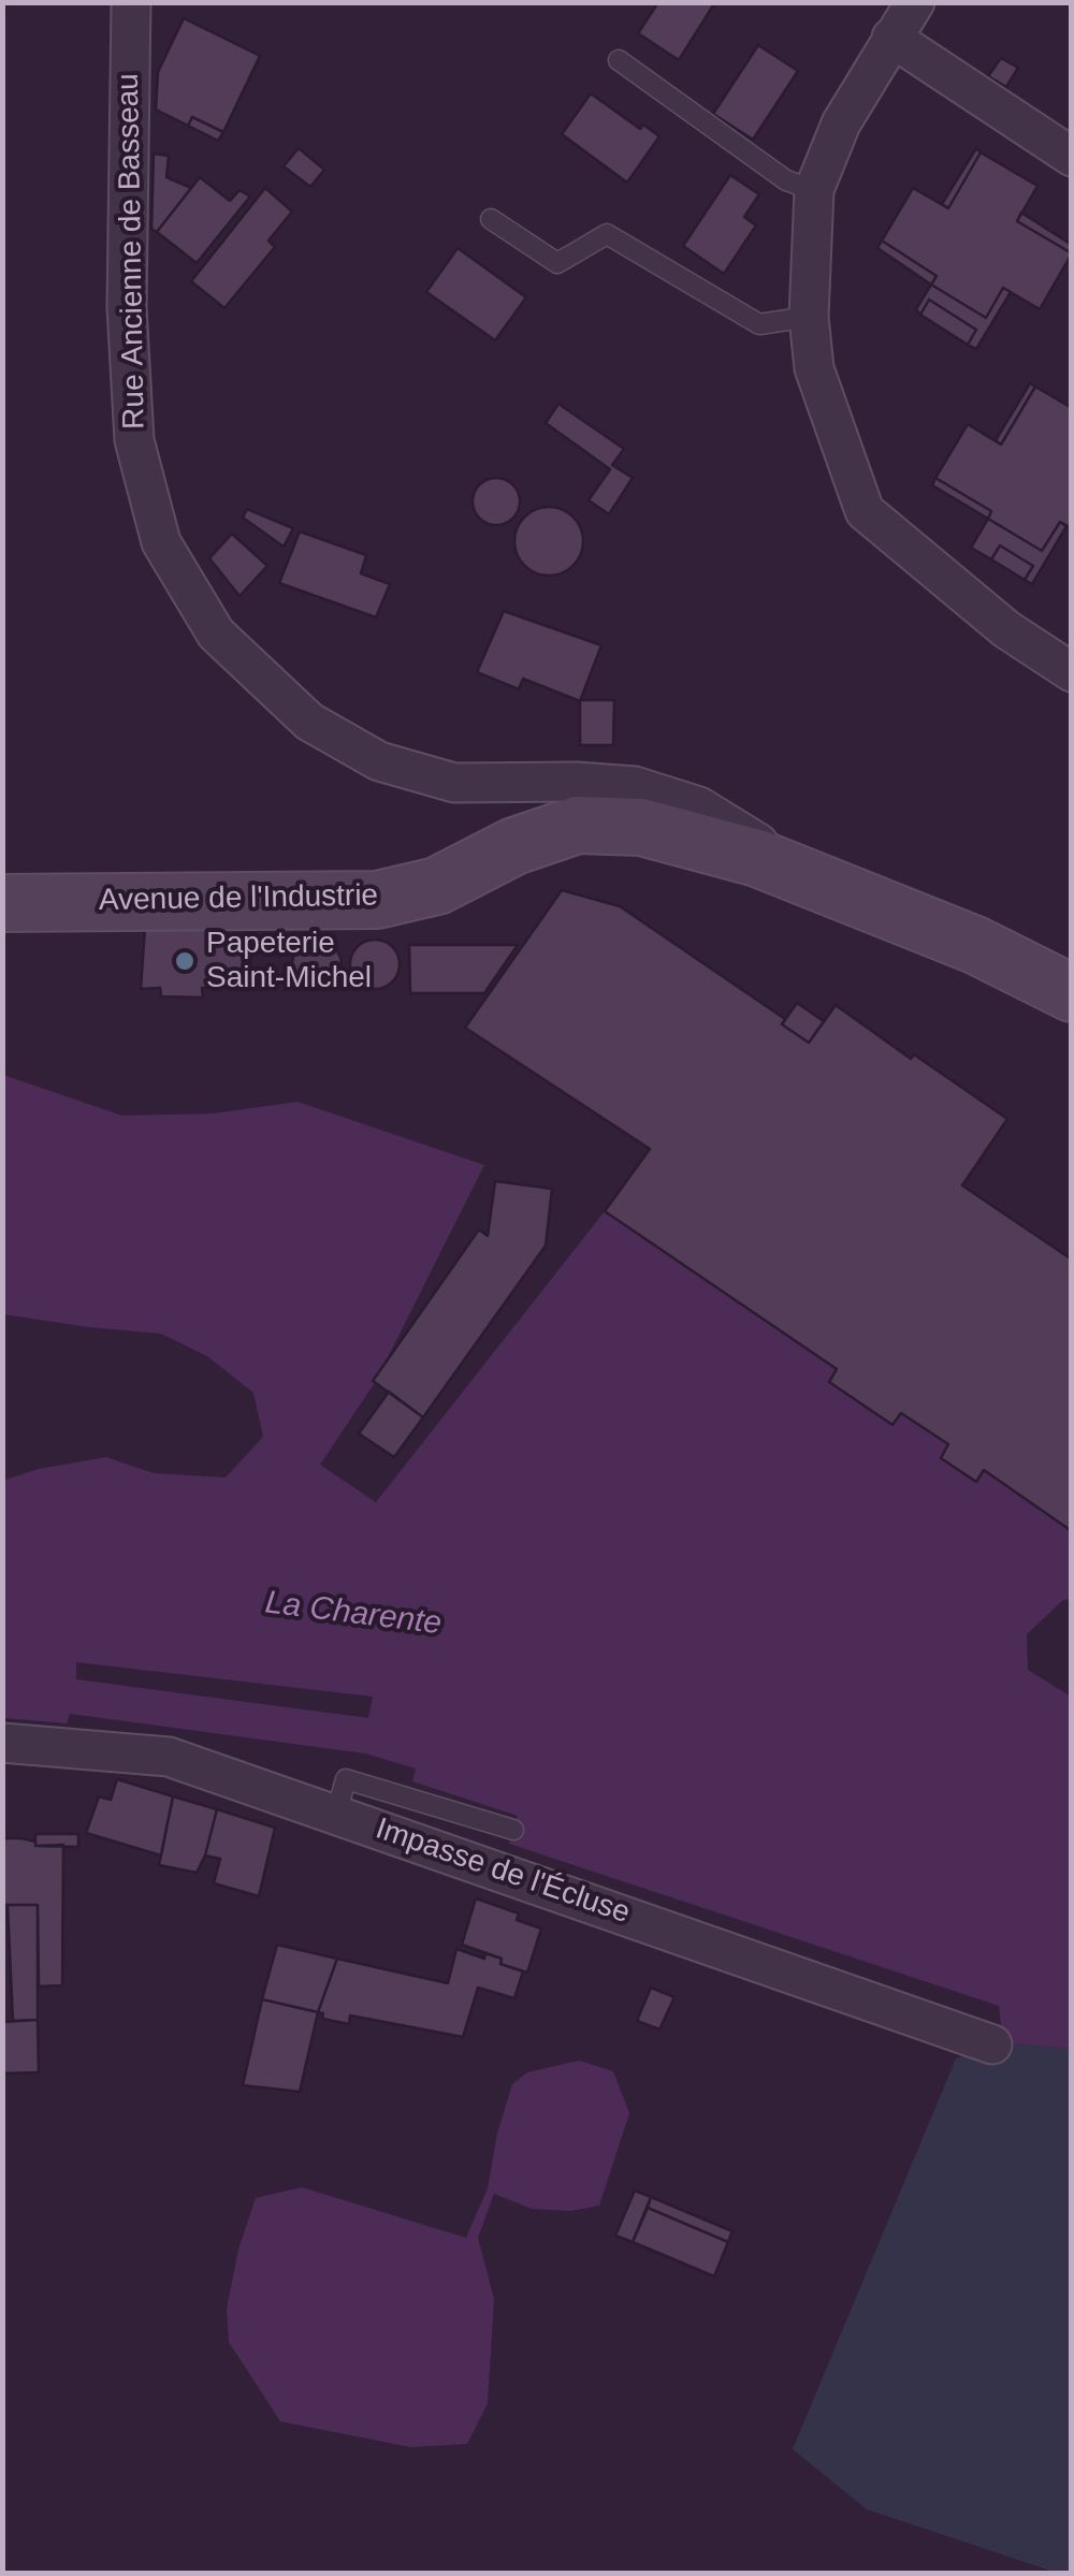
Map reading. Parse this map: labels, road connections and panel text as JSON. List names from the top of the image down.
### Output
{
  "streets": {
    "street": ["Rue Ancienne de Basseau", "Avenue de l'Industrie", "Impasse de l'Écluse"]
  },
  "crossings": [
    ["Rue Ancienne de Basseau", "Avenue de l'Industrie"]
  ],
  "water": ["La Charente"],
  "places": ["Papeterie Saint-Michel"]
}
